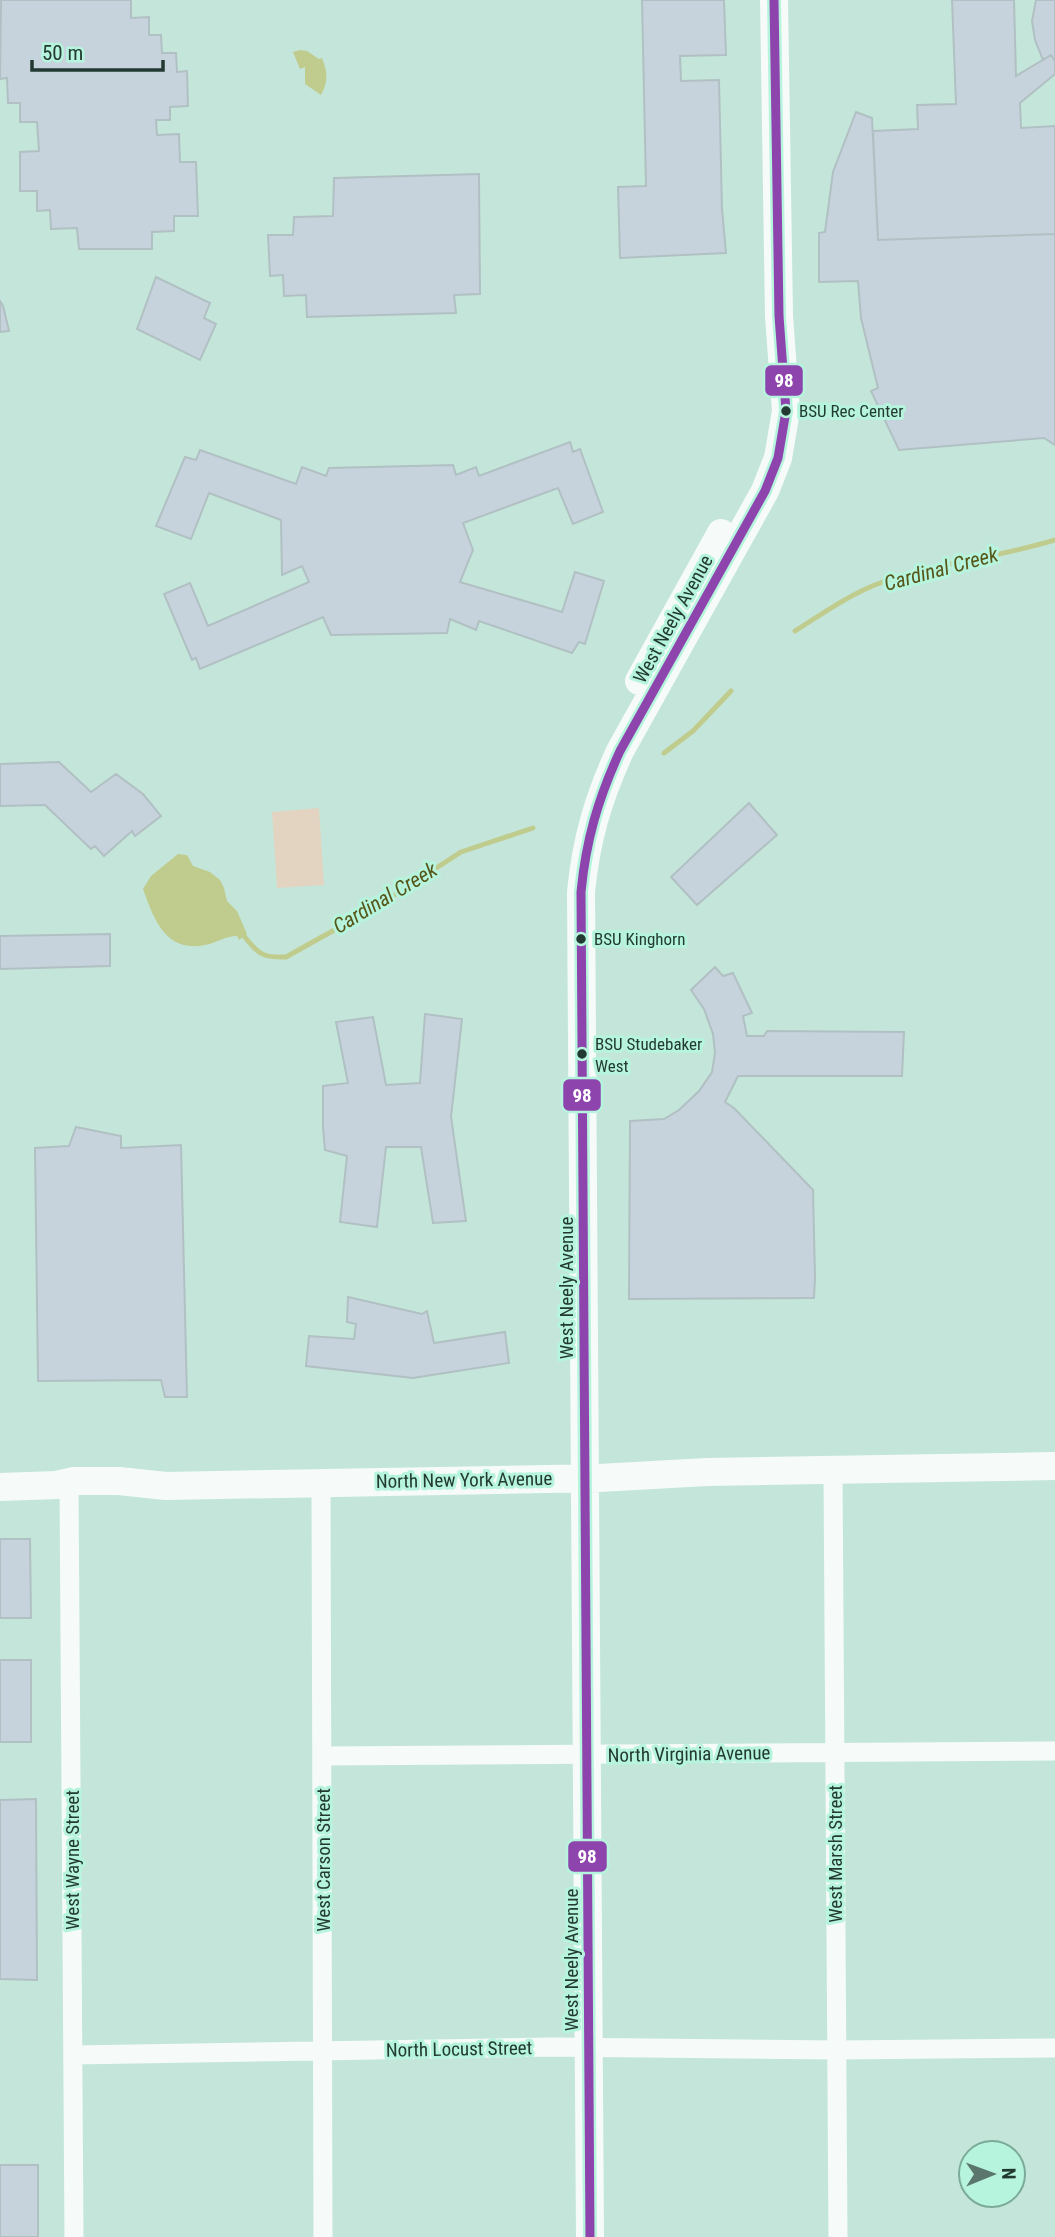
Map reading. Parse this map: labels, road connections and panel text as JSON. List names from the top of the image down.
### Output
{
  "streets": {
    "street": [
      "West Neely Avenue",
      "North New York Avenue",
      "North Virginia Avenue",
      "West Marsh Street",
      "West Wayne Street",
      "West Carson Street",
      "North Locust Street"
    ]
  },
  "crossings": [
    ["West Neely Avenue", "North New York Avenue"],
    ["West Neely Avenue", "North Virginia Avenue"],
    ["West Neely Avenue", "North Locust Street"],
    ["North New York Avenue", "West Marsh Street"],
    ["North New York Avenue", "West Wayne Street"],
    ["North New York Avenue", "West Carson Street"],
    ["North Virginia Avenue", "West Marsh Street"],
    ["North Virginia Avenue", "West Carson Street"],
    ["West Marsh Street", "North Locust Street"],
    ["West Wayne Street", "North Locust Street"],
    ["West Carson Street", "North Locust Street"]
  ],
  "water": ["Cardinal Creek"],
  "places": ["BSU Rec Center", "BSU Kinghorn", "BSU Studebaker West"],
  "lines": ["transit line 98"],
  "scale_bar": "50 m",
  "north": "right"
}
